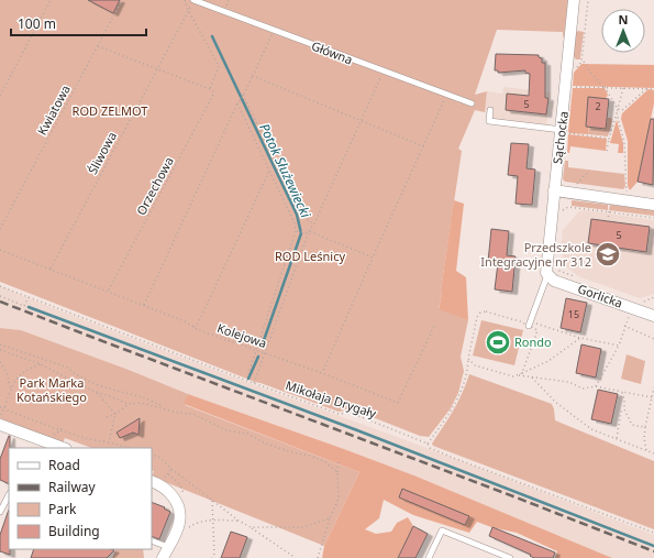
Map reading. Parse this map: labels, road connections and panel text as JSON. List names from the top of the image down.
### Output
{
  "streets": {
    "street": ["Sąchocka", "Gorlicka"],
    "lane": ["Główna"],
    "path": [
      "Kwiatowa",
      "Śliwowa",
      "Orzechowa",
      "Kolejowa",
      "Mikołaja Drygały"
    ]
  },
  "crossings": [
    ["Główna", "Śliwowa"],
    ["Sąchocka", "Gorlicka"],
    ["Śliwowa", "Kolejowa"],
    ["Orzechowa", "Kolejowa"]
  ],
  "water": ["Potok Służewiecki"],
  "parks": ["ROD ZELMOT", "ROD Leśnicy", "Park Marka Kotańskiego"],
  "places": {
    "school or university": ["Przedszkole Integracyjne nr 312"],
    "sports": ["Rondo"]
  },
  "house_numbers": [
    "5",
    "2",
    "5",
    "15"
  ],
  "legend": [
    "Road",
    "Railway",
    "Park",
    "Building"
  ],
  "scale_bar": "100 m",
  "north": "top"
}
